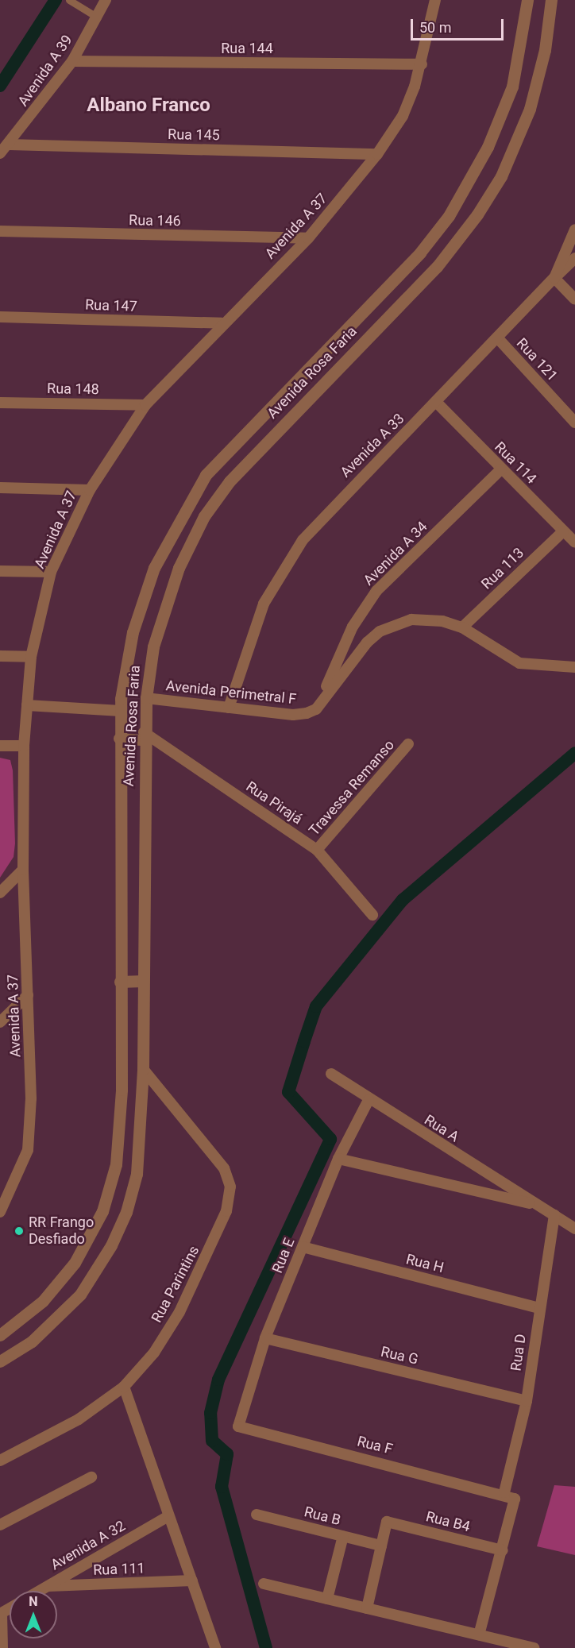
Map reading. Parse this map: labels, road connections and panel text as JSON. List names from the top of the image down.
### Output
{
  "streets": {
    "street": [
      "Rua 144",
      "Avenida A 39",
      "Rua 145",
      "Rua 146",
      "Avenida A 37",
      "Rua 147",
      "Rua 121",
      "Avenida Rosa Faria",
      "Rua 148",
      "Avenida A 33",
      "Rua 114",
      "Avenida A 34",
      "Rua 113",
      "Avenida Perimetral F",
      "Travessa Remanso",
      "Rua Pirajá",
      "Rua A",
      "Rua E",
      "Rua H",
      "Rua Parintins",
      "Rua D",
      "Rua G",
      "Rua F",
      "Rua B",
      "Rua B4",
      "Avenida A 32",
      "Rua 111"
    ]
  },
  "crossings": [
    ["Rua 144", "Avenida A 39"],
    ["Rua 144", "Avenida A 37"],
    ["Avenida A 39", "Rua 145"],
    ["Rua 145", "Avenida A 37"],
    ["Rua 146", "Avenida A 37"],
    ["Avenida A 37", "Rua 147"],
    ["Avenida A 37", "Rua 148"],
    ["Rua 121", "Avenida A 33"],
    ["Avenida Rosa Faria", "Avenida Perimetral F"],
    ["Avenida Rosa Faria", "Rua Pirajá"],
    ["Avenida Rosa Faria", "Rua Parintins"],
    ["Avenida A 33", "Rua 114"],
    ["Avenida A 33", "Avenida Perimetral F"],
    ["Rua 114", "Avenida A 34"],
    ["Rua 114", "Rua 113"],
    ["Avenida A 34", "Avenida Perimetral F"],
    ["Rua 113", "Avenida Perimetral F"],
    ["Travessa Remanso", "Rua Pirajá"],
    ["Rua A", "Rua E"],
    ["Rua A", "Rua D"],
    ["Rua E", "Rua H"],
    ["Rua E", "Rua G"],
    ["Rua E", "Rua F"],
    ["Rua H", "Rua D"],
    ["Rua D", "Rua G"],
    ["Rua D", "Rua F"],
    ["Rua B", "Rua B4"],
    ["Avenida A 32", "Rua 111"]
  ],
  "districts": ["Albano Franco"],
  "places": ["RR Frango Desfiado"],
  "scale_bar": "50 m",
  "north": "top"
}
